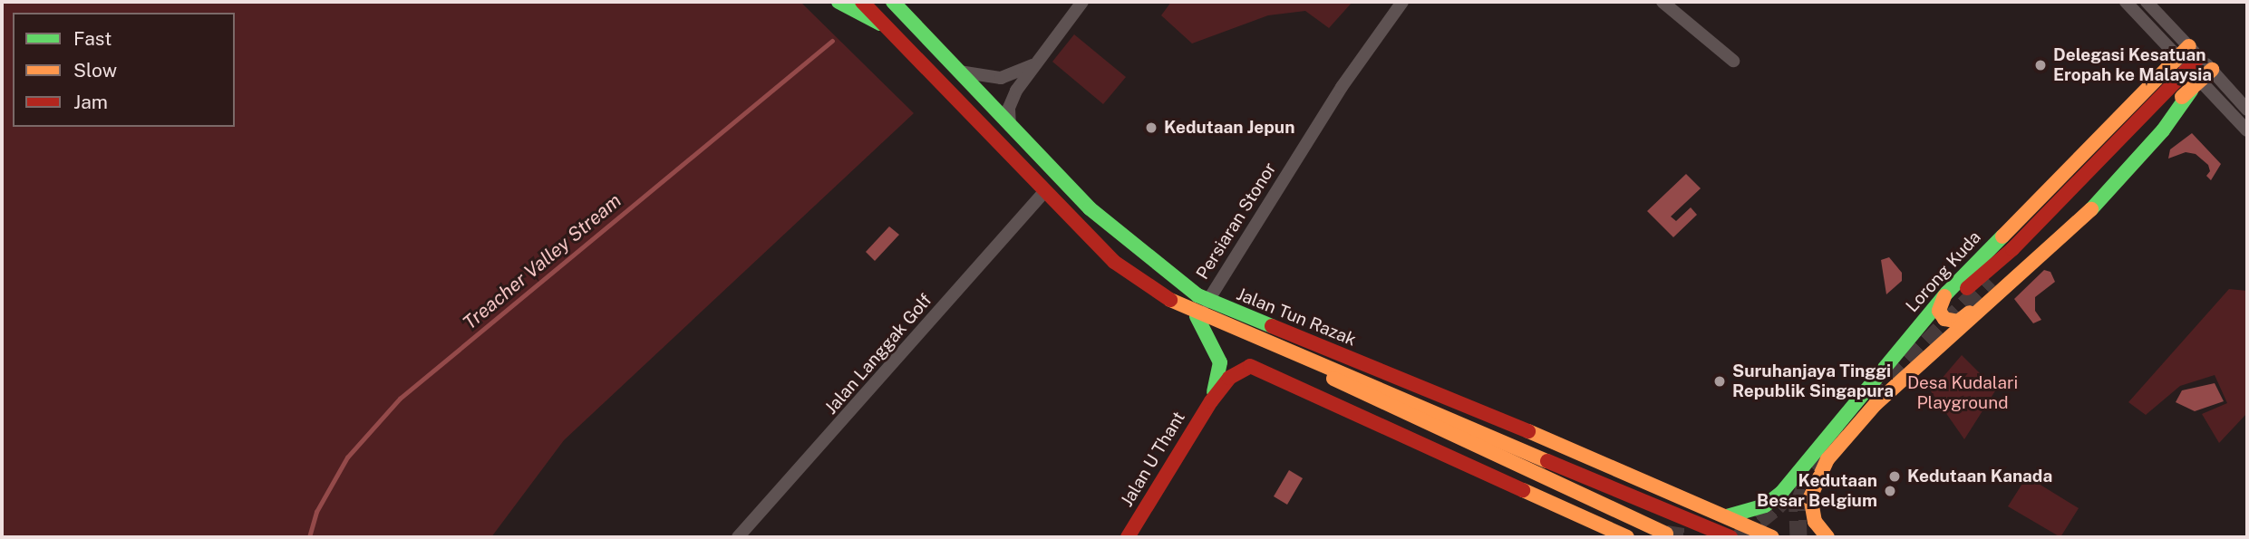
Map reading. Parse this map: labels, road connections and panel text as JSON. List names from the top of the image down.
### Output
{
  "streets": {
    "street": [
      "Persiaran Stonor",
      "Lorong Kuda",
      "Jalan Tun Razak",
      "Jalan Langgak Golf",
      "Jalan U Thant"
    ]
  },
  "crossings": [
    ["Persiaran Stonor", "Jalan Tun Razak"],
    ["Lorong Kuda", "Jalan Tun Razak"],
    ["Jalan Tun Razak", "Jalan Langgak Golf"],
    ["Jalan Tun Razak", "Jalan U Thant"]
  ],
  "water": ["Treacher Valley Stream"],
  "parks": ["Desa Kudalari Playground"],
  "places": [
    "Delegasi Kesatuan Eropah ke Malaysia",
    "Kedutaan Jepun",
    "Suruhanjaya Tinggi Republik Singapura",
    "Kedutaan Kanada",
    "Kedutaan Besar Belgium"
  ],
  "legend": ["Fast", "Slow", "Jam"]
}
